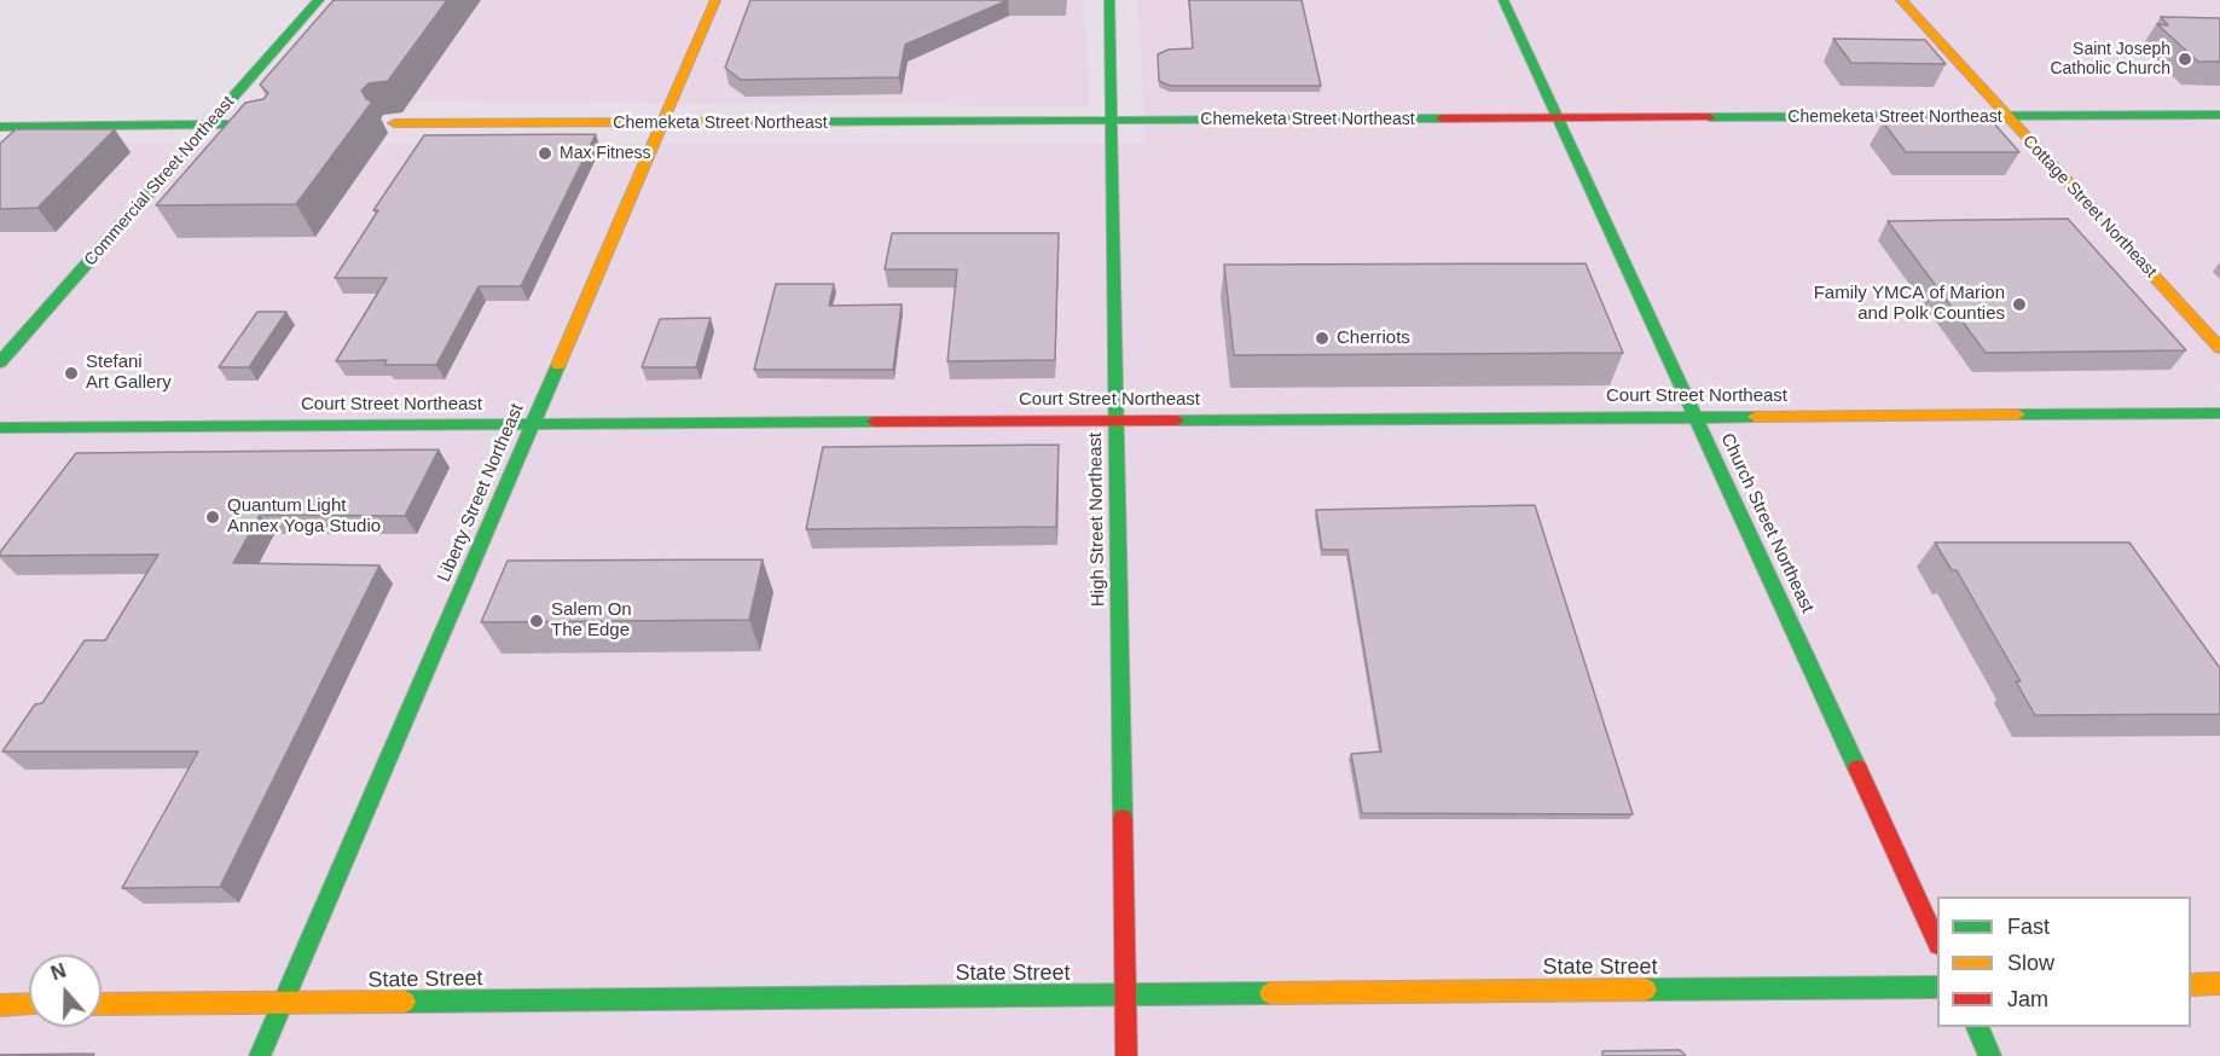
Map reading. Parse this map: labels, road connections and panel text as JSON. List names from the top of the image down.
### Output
{
  "streets": {
    "main road": [
      "Chemeketa Street Northeast",
      "Commercial Street Northeast",
      "Cottage Street Northeast",
      "Court Street Northeast",
      "Liberty Street Northeast",
      "High Street Northeast",
      "Church Street Northeast",
      "State Street"
    ]
  },
  "crossings": [
    ["Chemeketa Street Northeast", "Cottage Street Northeast"],
    ["Chemeketa Street Northeast", "Liberty Street Northeast"],
    ["Chemeketa Street Northeast", "High Street Northeast"],
    ["Chemeketa Street Northeast", "Church Street Northeast"],
    ["Court Street Northeast", "Liberty Street Northeast"],
    ["Court Street Northeast", "High Street Northeast"],
    ["Court Street Northeast", "Church Street Northeast"],
    ["Liberty Street Northeast", "State Street"],
    ["High Street Northeast", "State Street"]
  ],
  "places": [
    "Saint Joseph Catholic Church",
    "Max Fitness",
    "Family YMCA of Marion and Polk Counties",
    "Cherriots",
    "Stefani Art Gallery",
    "Quantum Light Annex Yoga Studio",
    "Salem On The Edge"
  ],
  "legend": ["Fast", "Slow", "Jam"],
  "north": "top"
}
